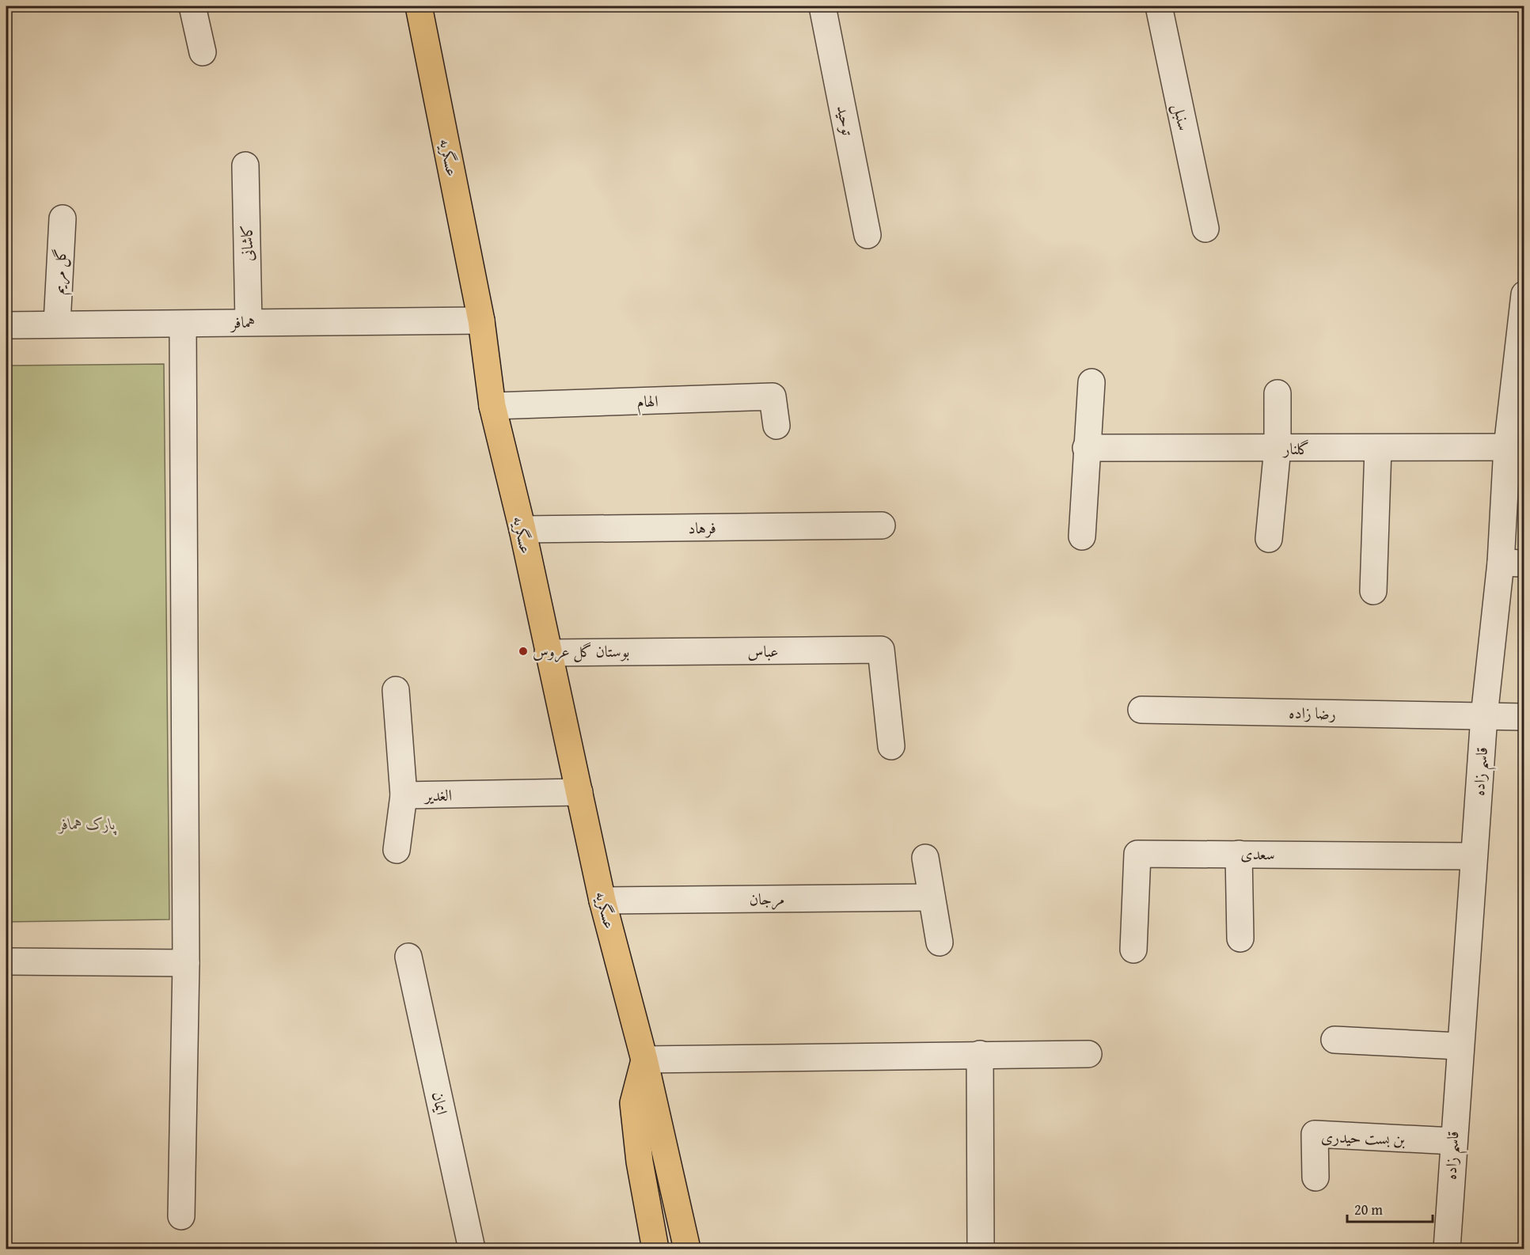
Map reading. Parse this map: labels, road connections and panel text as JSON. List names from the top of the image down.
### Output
{
  "streets": {
    "main road": ["عسگریه"],
    "street": [
      "سنبل",
      "توحید",
      "کاشانی",
      "گل مریم",
      "همافر",
      "الهام",
      "گلنار",
      "فرهاد",
      "عباس",
      "رضا زاده",
      "قاسم زاده",
      "الغدیر",
      "سعدی",
      "مرجان",
      "ایمان",
      "بن بست حیدری"
    ]
  },
  "crossings": [
    ["عسگریه", "همافر"],
    ["عسگریه", "الهام"],
    ["عسگریه", "فرهاد"],
    ["عسگریه", "عباس"],
    ["عسگریه", "الغدیر"],
    ["عسگریه", "مرجان"],
    ["کاشانی", "همافر"],
    ["گل مریم", "همافر"],
    ["گلنار", "قاسم زاده"],
    ["رضا زاده", "قاسم زاده"],
    ["قاسم زاده", "سعدی"],
    ["قاسم زاده", "بن بست حیدری"]
  ],
  "parks": ["پارک همافر"],
  "places": ["بوستان گل عروس"],
  "scale_bar": "20 m"
}
